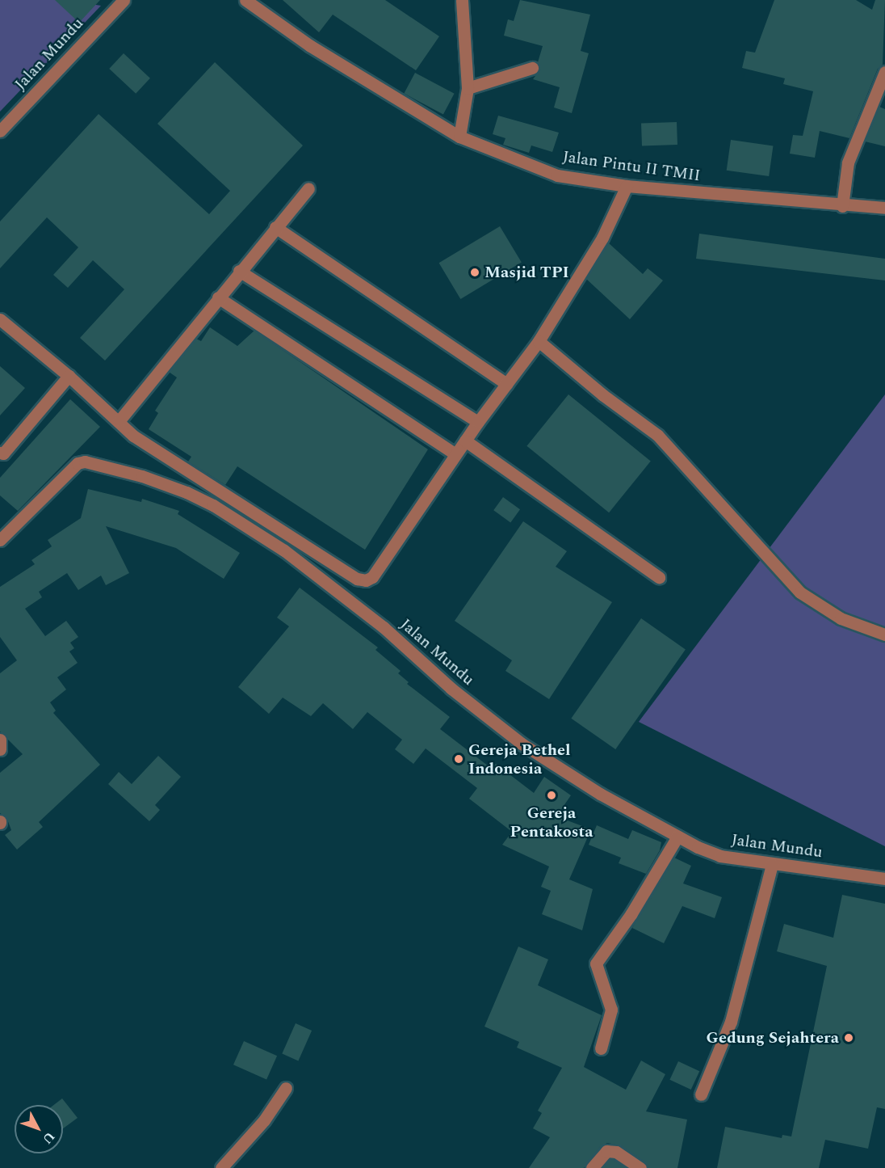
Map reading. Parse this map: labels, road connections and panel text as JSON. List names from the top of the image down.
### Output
{
  "streets": {
    "street": ["Jalan Mundu", "Jalan Pintu II TMII"]
  },
  "places": [
    "Masjid TPI",
    "Gereja Bethel Indonesia",
    "Gereja Pentakosta",
    "Gedung Sejahtera"
  ],
  "north": "bottom right"
}
